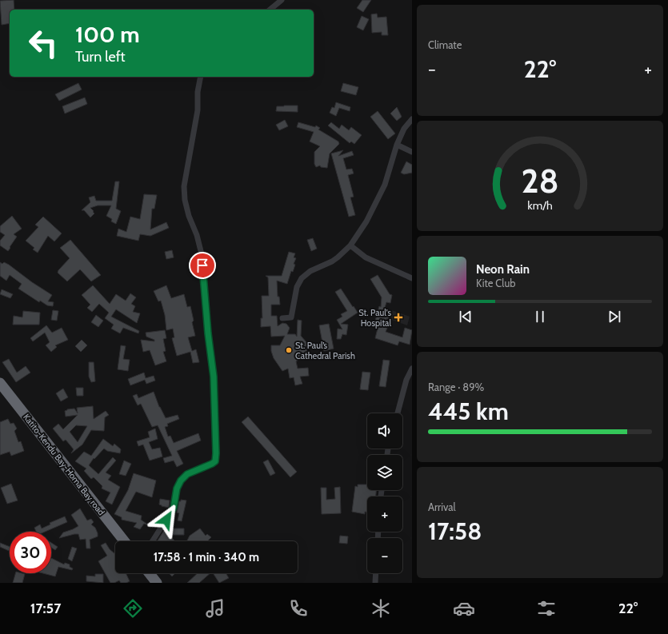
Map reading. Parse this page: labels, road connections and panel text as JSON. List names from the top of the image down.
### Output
{
  "streets": {
    "highway": ["Katito-Kendu Bay-Homa Bay road"]
  },
  "places": {
    "health": ["St. Paul's Hospital"],
    "other": ["St. Paul’s Cathedral Parish"]
  },
  "page": {
    "tile": [
      "Climate",
      ["Range · 89%", "445 km"],
      ["Arrival", "17:58"]
    ],
    "turn": ["100 m", "Turn left"],
    "heat": ["−", "22°", "+"],
    "song": ["Neon Rain", "Kite Club"],
    "map_buttons": ["+", "−"],
    "limit": "30",
    "trip": "17:58 · 1 min · 340 m",
    "tabs": ["17:57", "22°"],
    "gauge": ["28", "km/h"]
  }
}
